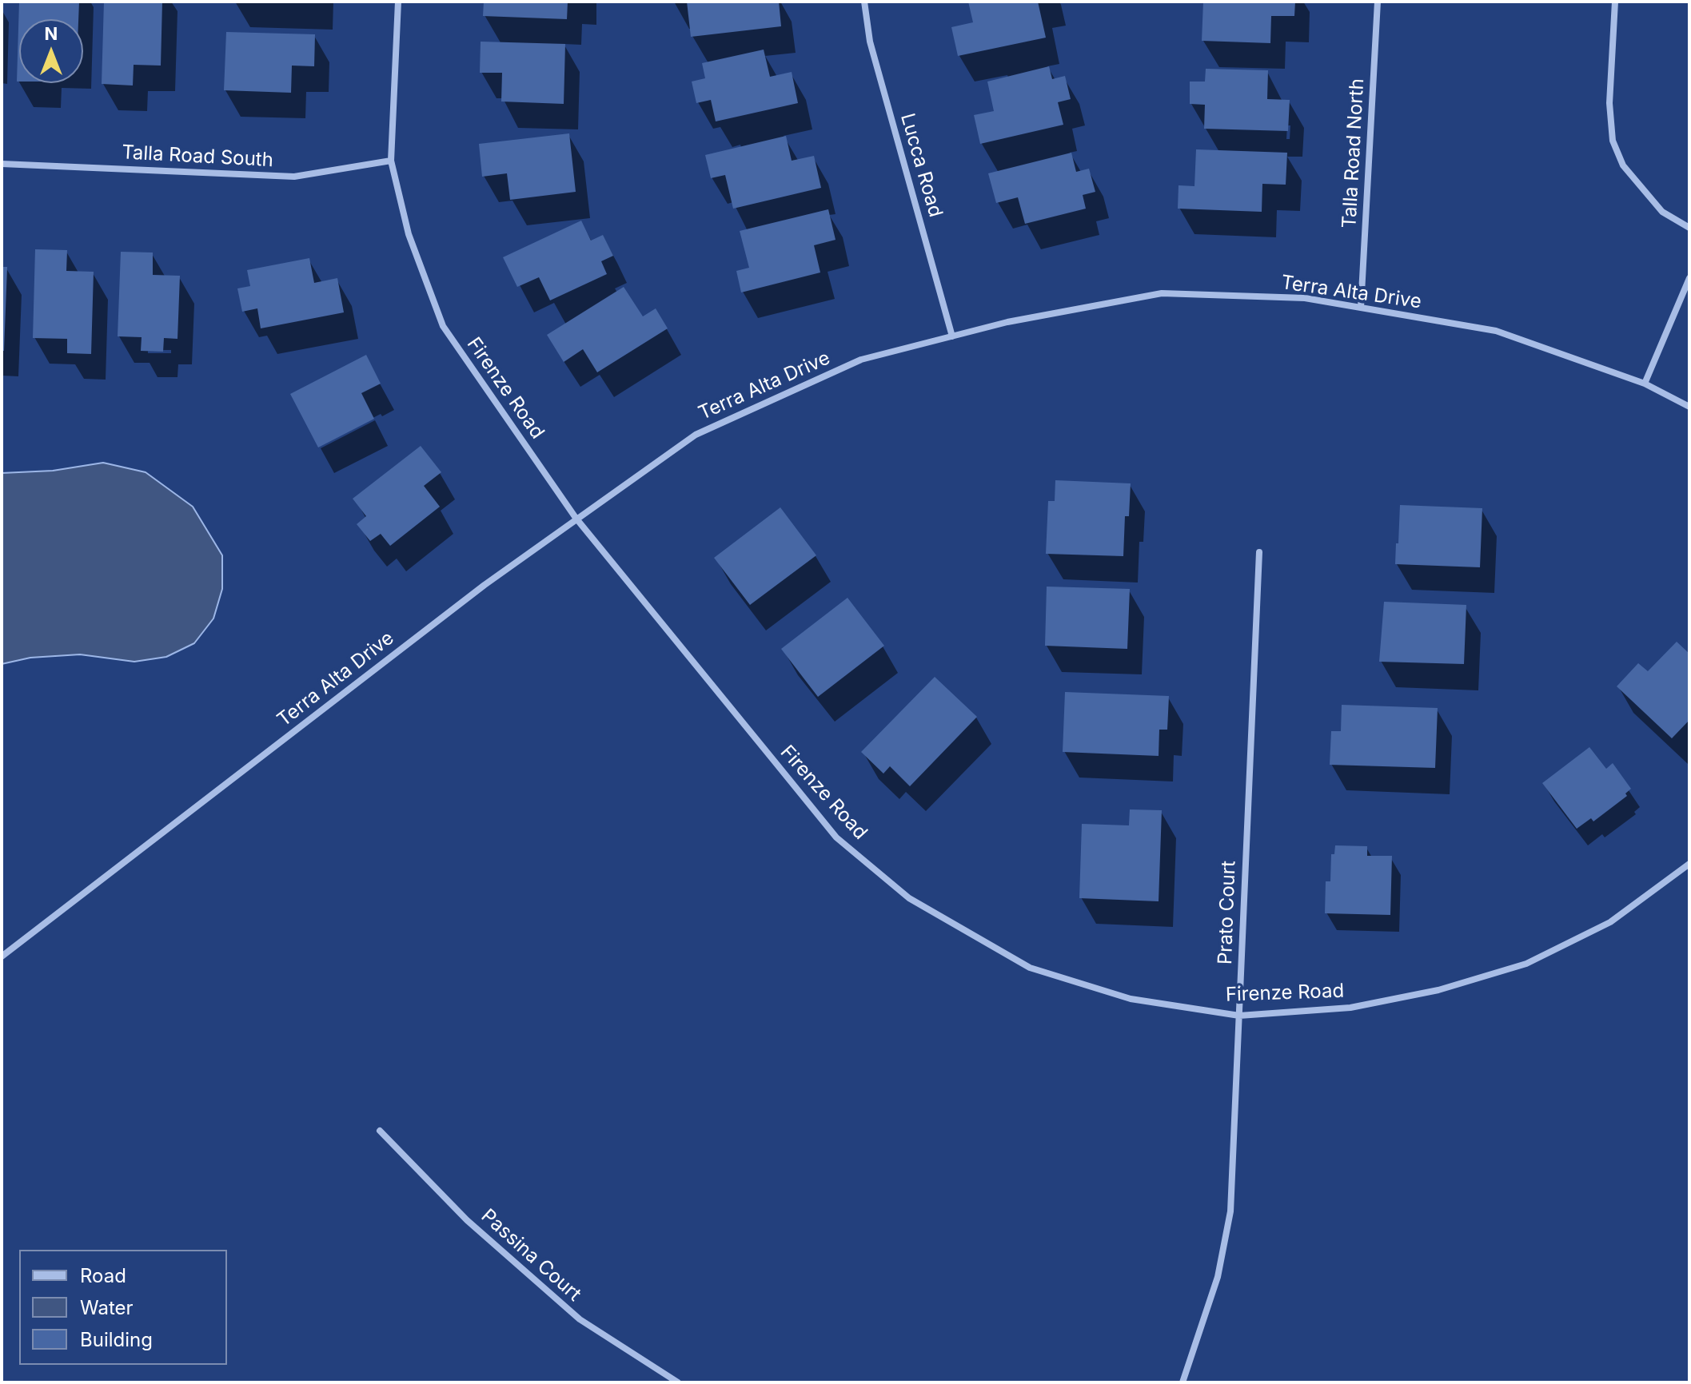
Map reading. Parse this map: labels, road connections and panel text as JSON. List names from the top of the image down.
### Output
{
  "streets": {
    "street": [
      "Talla Road North",
      "Talla Road South",
      "Lucca Road",
      "Terra Alta Drive",
      "Firenze Road",
      "Prato Court",
      "Passina Court"
    ]
  },
  "crossings": [
    ["Talla Road North", "Terra Alta Drive"],
    ["Talla Road South", "Firenze Road"],
    ["Lucca Road", "Terra Alta Drive"],
    ["Terra Alta Drive", "Firenze Road"],
    ["Firenze Road", "Prato Court"]
  ],
  "legend": ["Road", "Water", "Building"],
  "north": "top"
}
